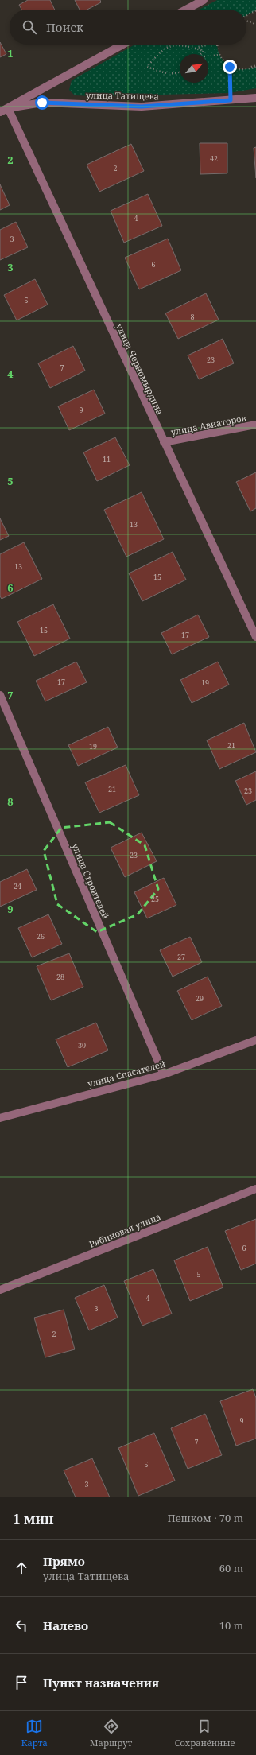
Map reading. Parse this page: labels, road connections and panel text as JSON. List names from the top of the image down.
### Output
{
  "streets": {
    "street": [
      "улица Татищева",
      "улица Черномырдина",
      "улица Авиаторов",
      "улица Строителей",
      "улица Спасателей",
      "Рябиновая улица"
    ]
  },
  "crossings": [
    ["улица Татищева", "улица Черномырдина"],
    ["улица Черномырдина", "улица Авиаторов"],
    ["улица Строителей", "улица Спасателей"]
  ],
  "house_numbers": [
    "42",
    "2",
    "4",
    "3",
    "6",
    "5",
    "8",
    "23",
    "7",
    "9",
    "11",
    "13",
    "13",
    "15",
    "15",
    "17",
    "17",
    "19",
    "21",
    "19",
    "21",
    "23",
    "23",
    "24",
    "25",
    "26",
    "27",
    "28",
    "29",
    "30",
    "6",
    "5",
    "4",
    "3",
    "2",
    "9",
    "7",
    "5",
    "3"
  ],
  "north": "top right",
  "page": {
    "search": "Поиск",
    "heading": ["1 мин", "Пешком · 70 m"],
    "list": [
      ["Прямо", "улица Татищева", "60 m"],
      ["Налево", "10 m"],
      "Пункт назначения"
    ],
    "nav": ["Карта", "Маршрут", "Сохранённые"]
  },
  "grid": {
    "rows": [
      "1",
      "2",
      "3",
      "4",
      "5",
      "6",
      "7",
      "8",
      "9"
    ]
  }
}
